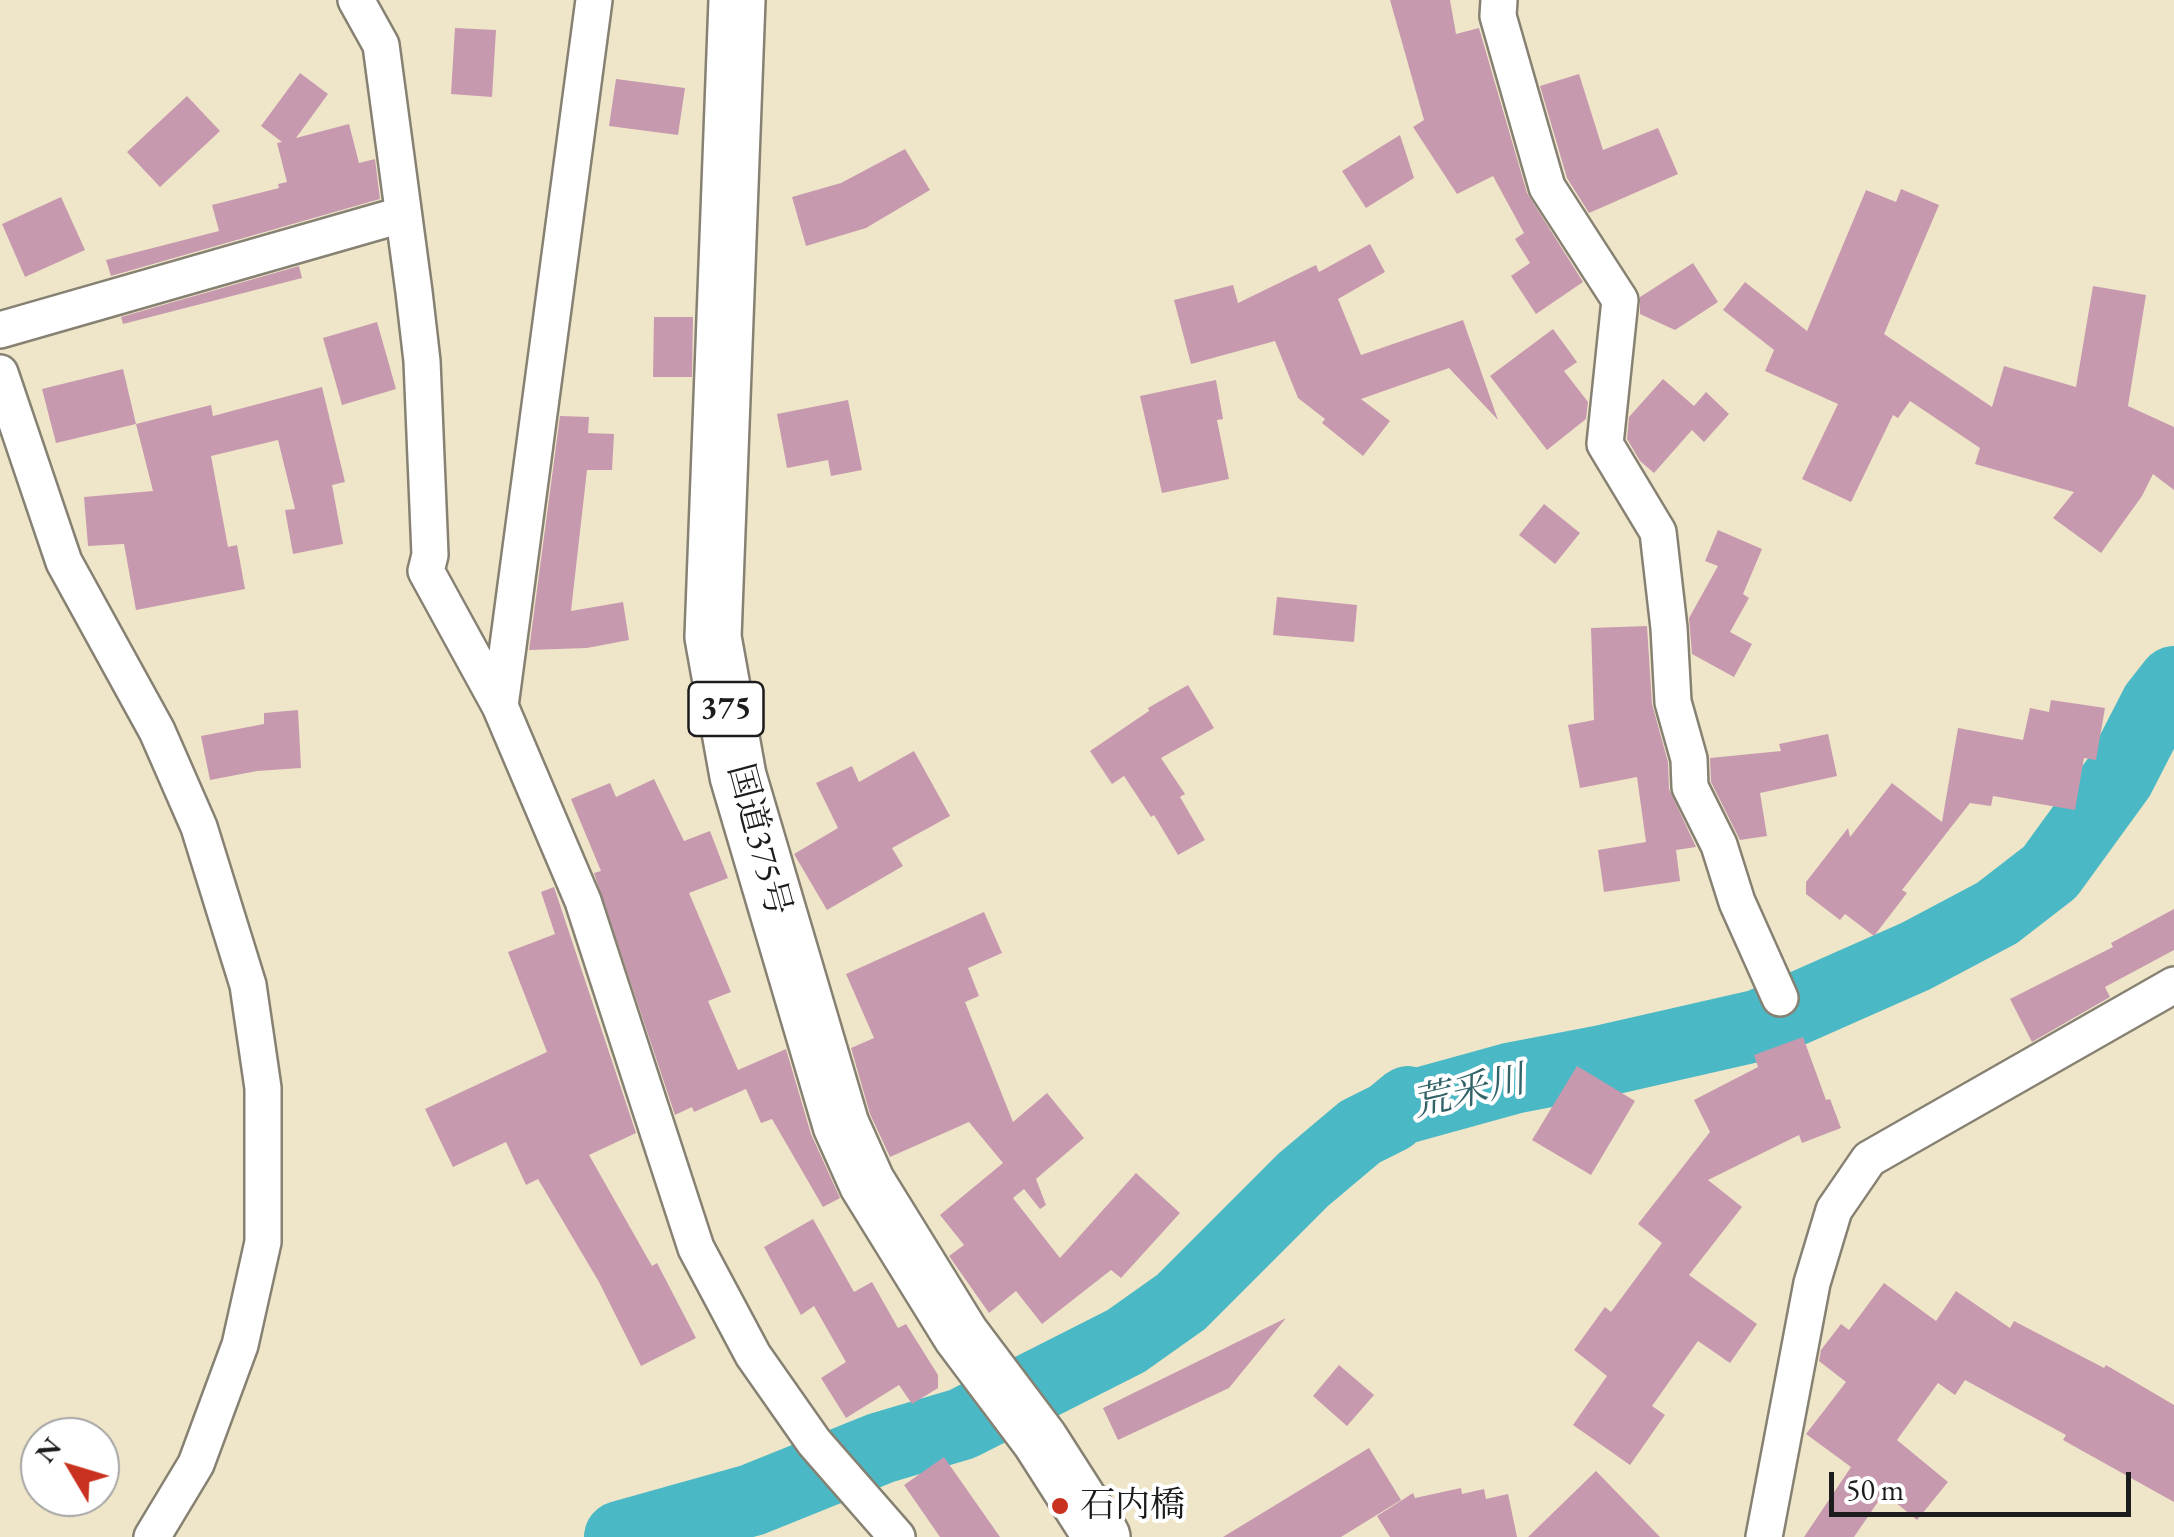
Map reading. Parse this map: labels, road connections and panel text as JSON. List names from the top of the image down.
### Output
{
  "streets": {
    "highway": ["375", "国道375号"]
  },
  "water": ["荒釆川"],
  "places": ["石内橋"],
  "scale_bar": "50 m",
  "north": "top left"
}
